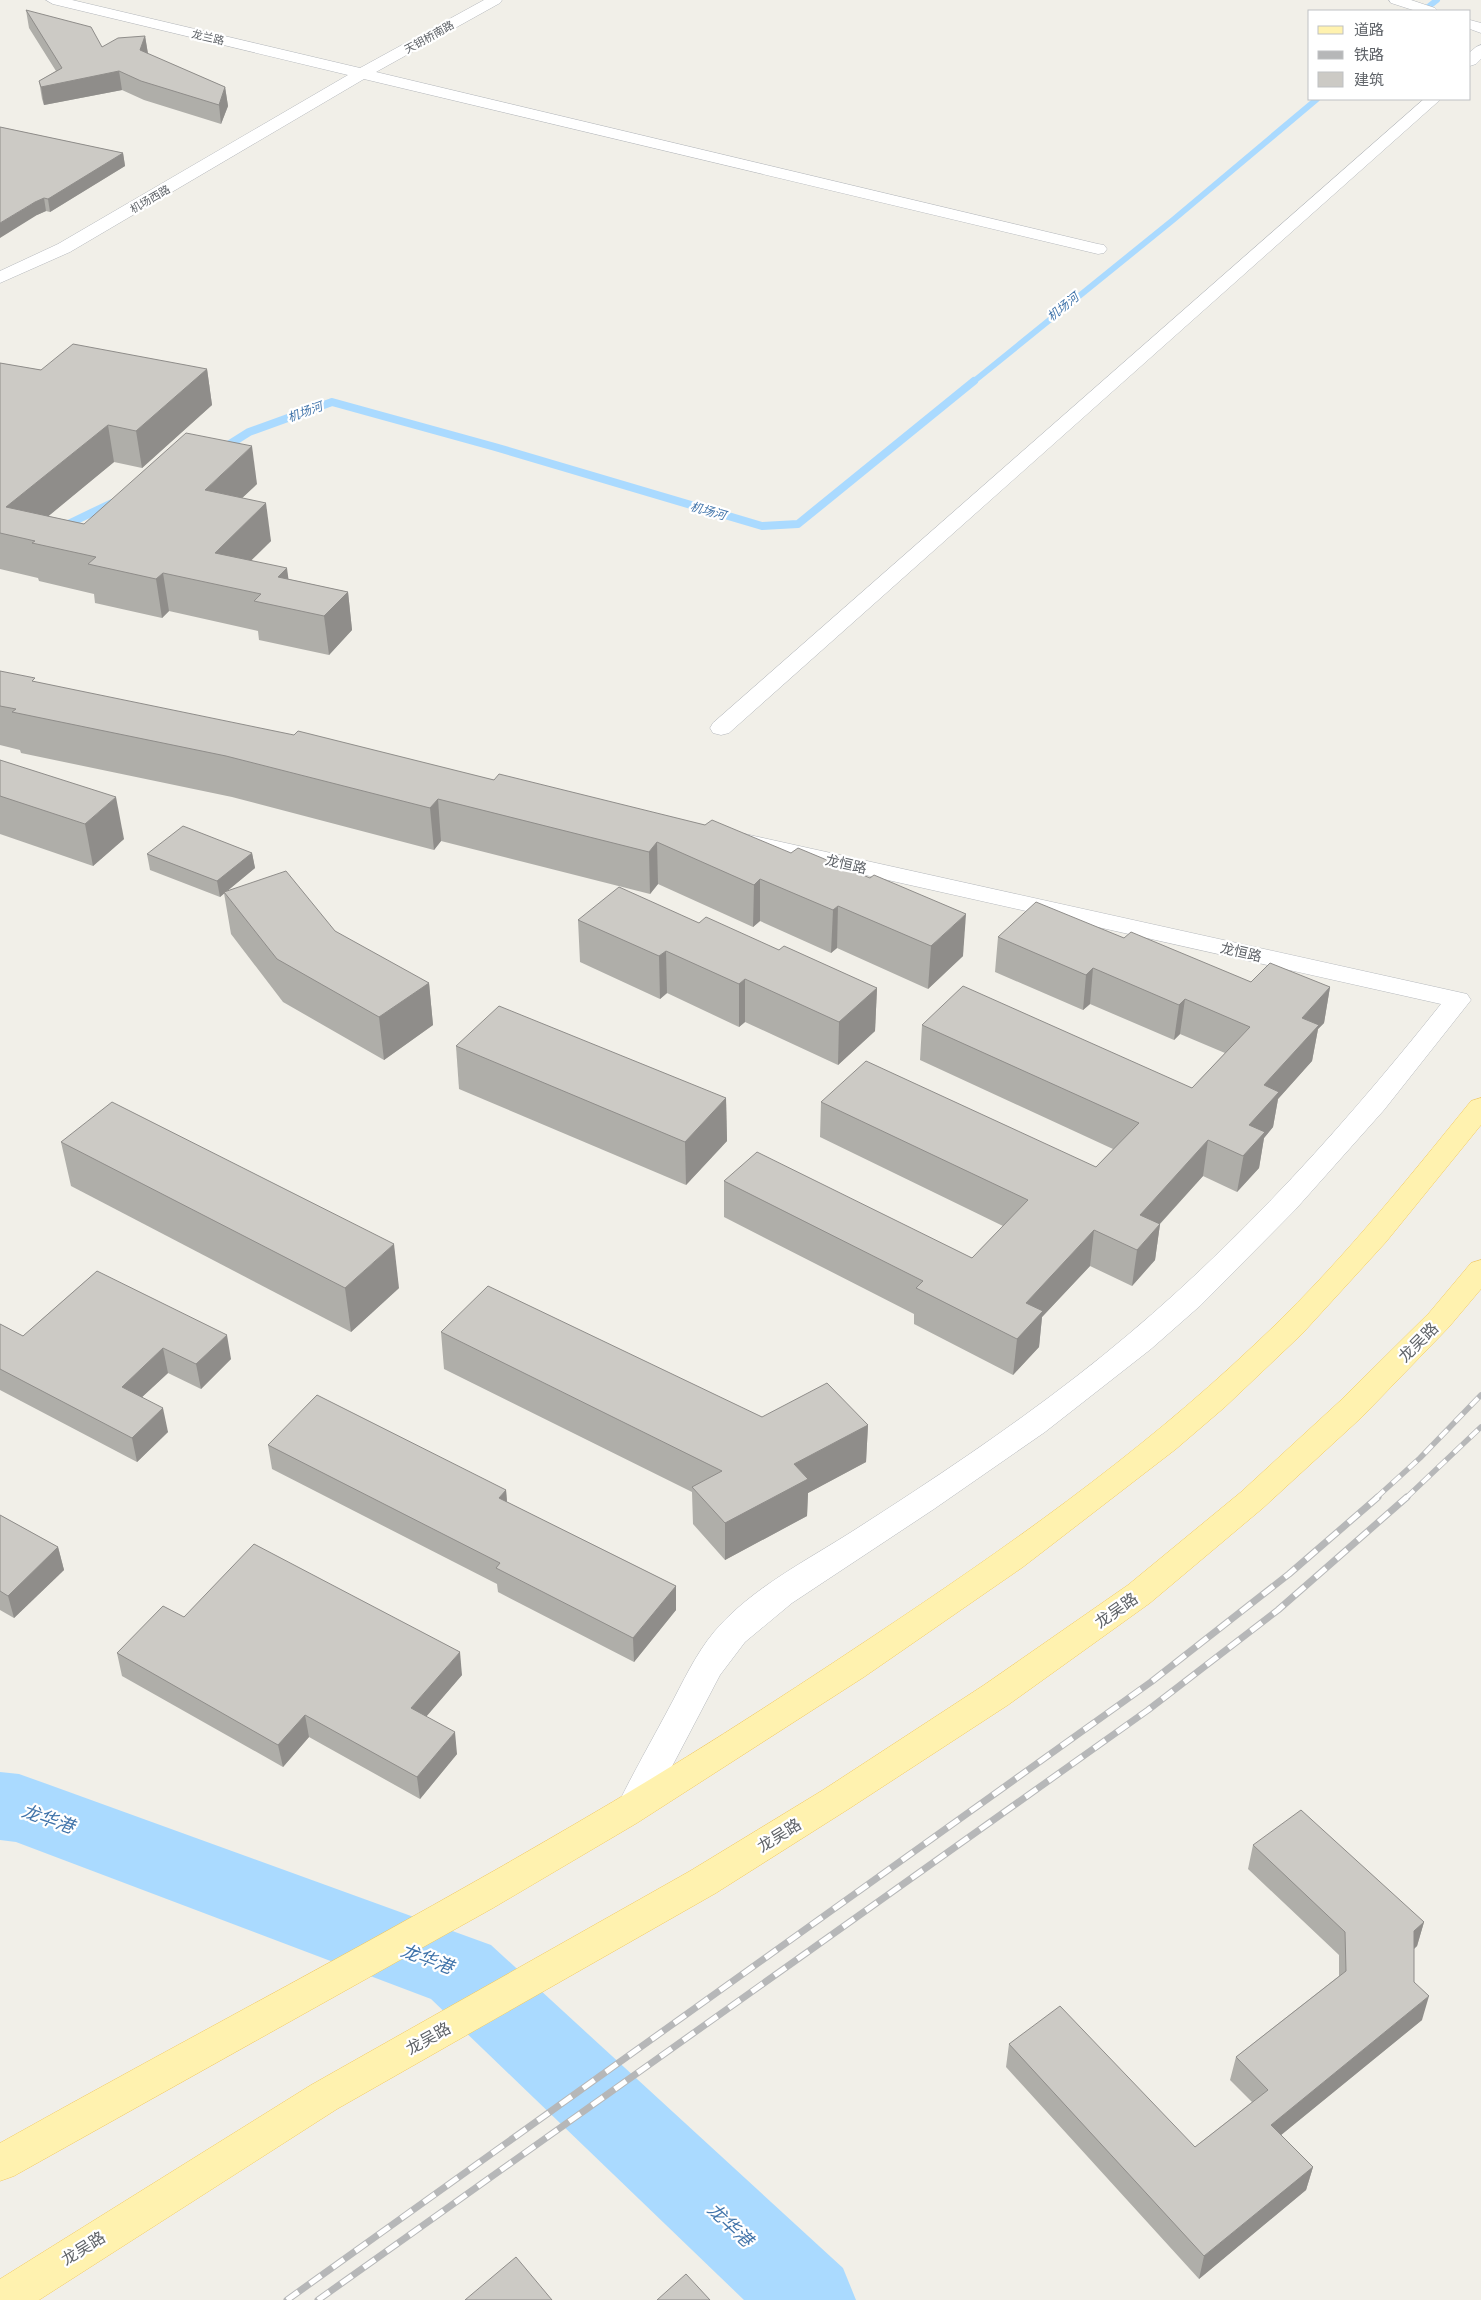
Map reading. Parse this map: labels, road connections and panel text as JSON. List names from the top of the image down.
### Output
{
  "streets": {
    "main road": ["龙吴路"],
    "street": [
      "龙兰路",
      "天钥桥南路",
      "机场西路",
      "龙恒路"
    ]
  },
  "crossings": [
    ["龙兰路", "天钥桥南路"],
    ["天钥桥南路", "机场西路"]
  ],
  "water": ["机场河", "龙华港"],
  "legend": ["道路", "铁路", "建筑"]
}
